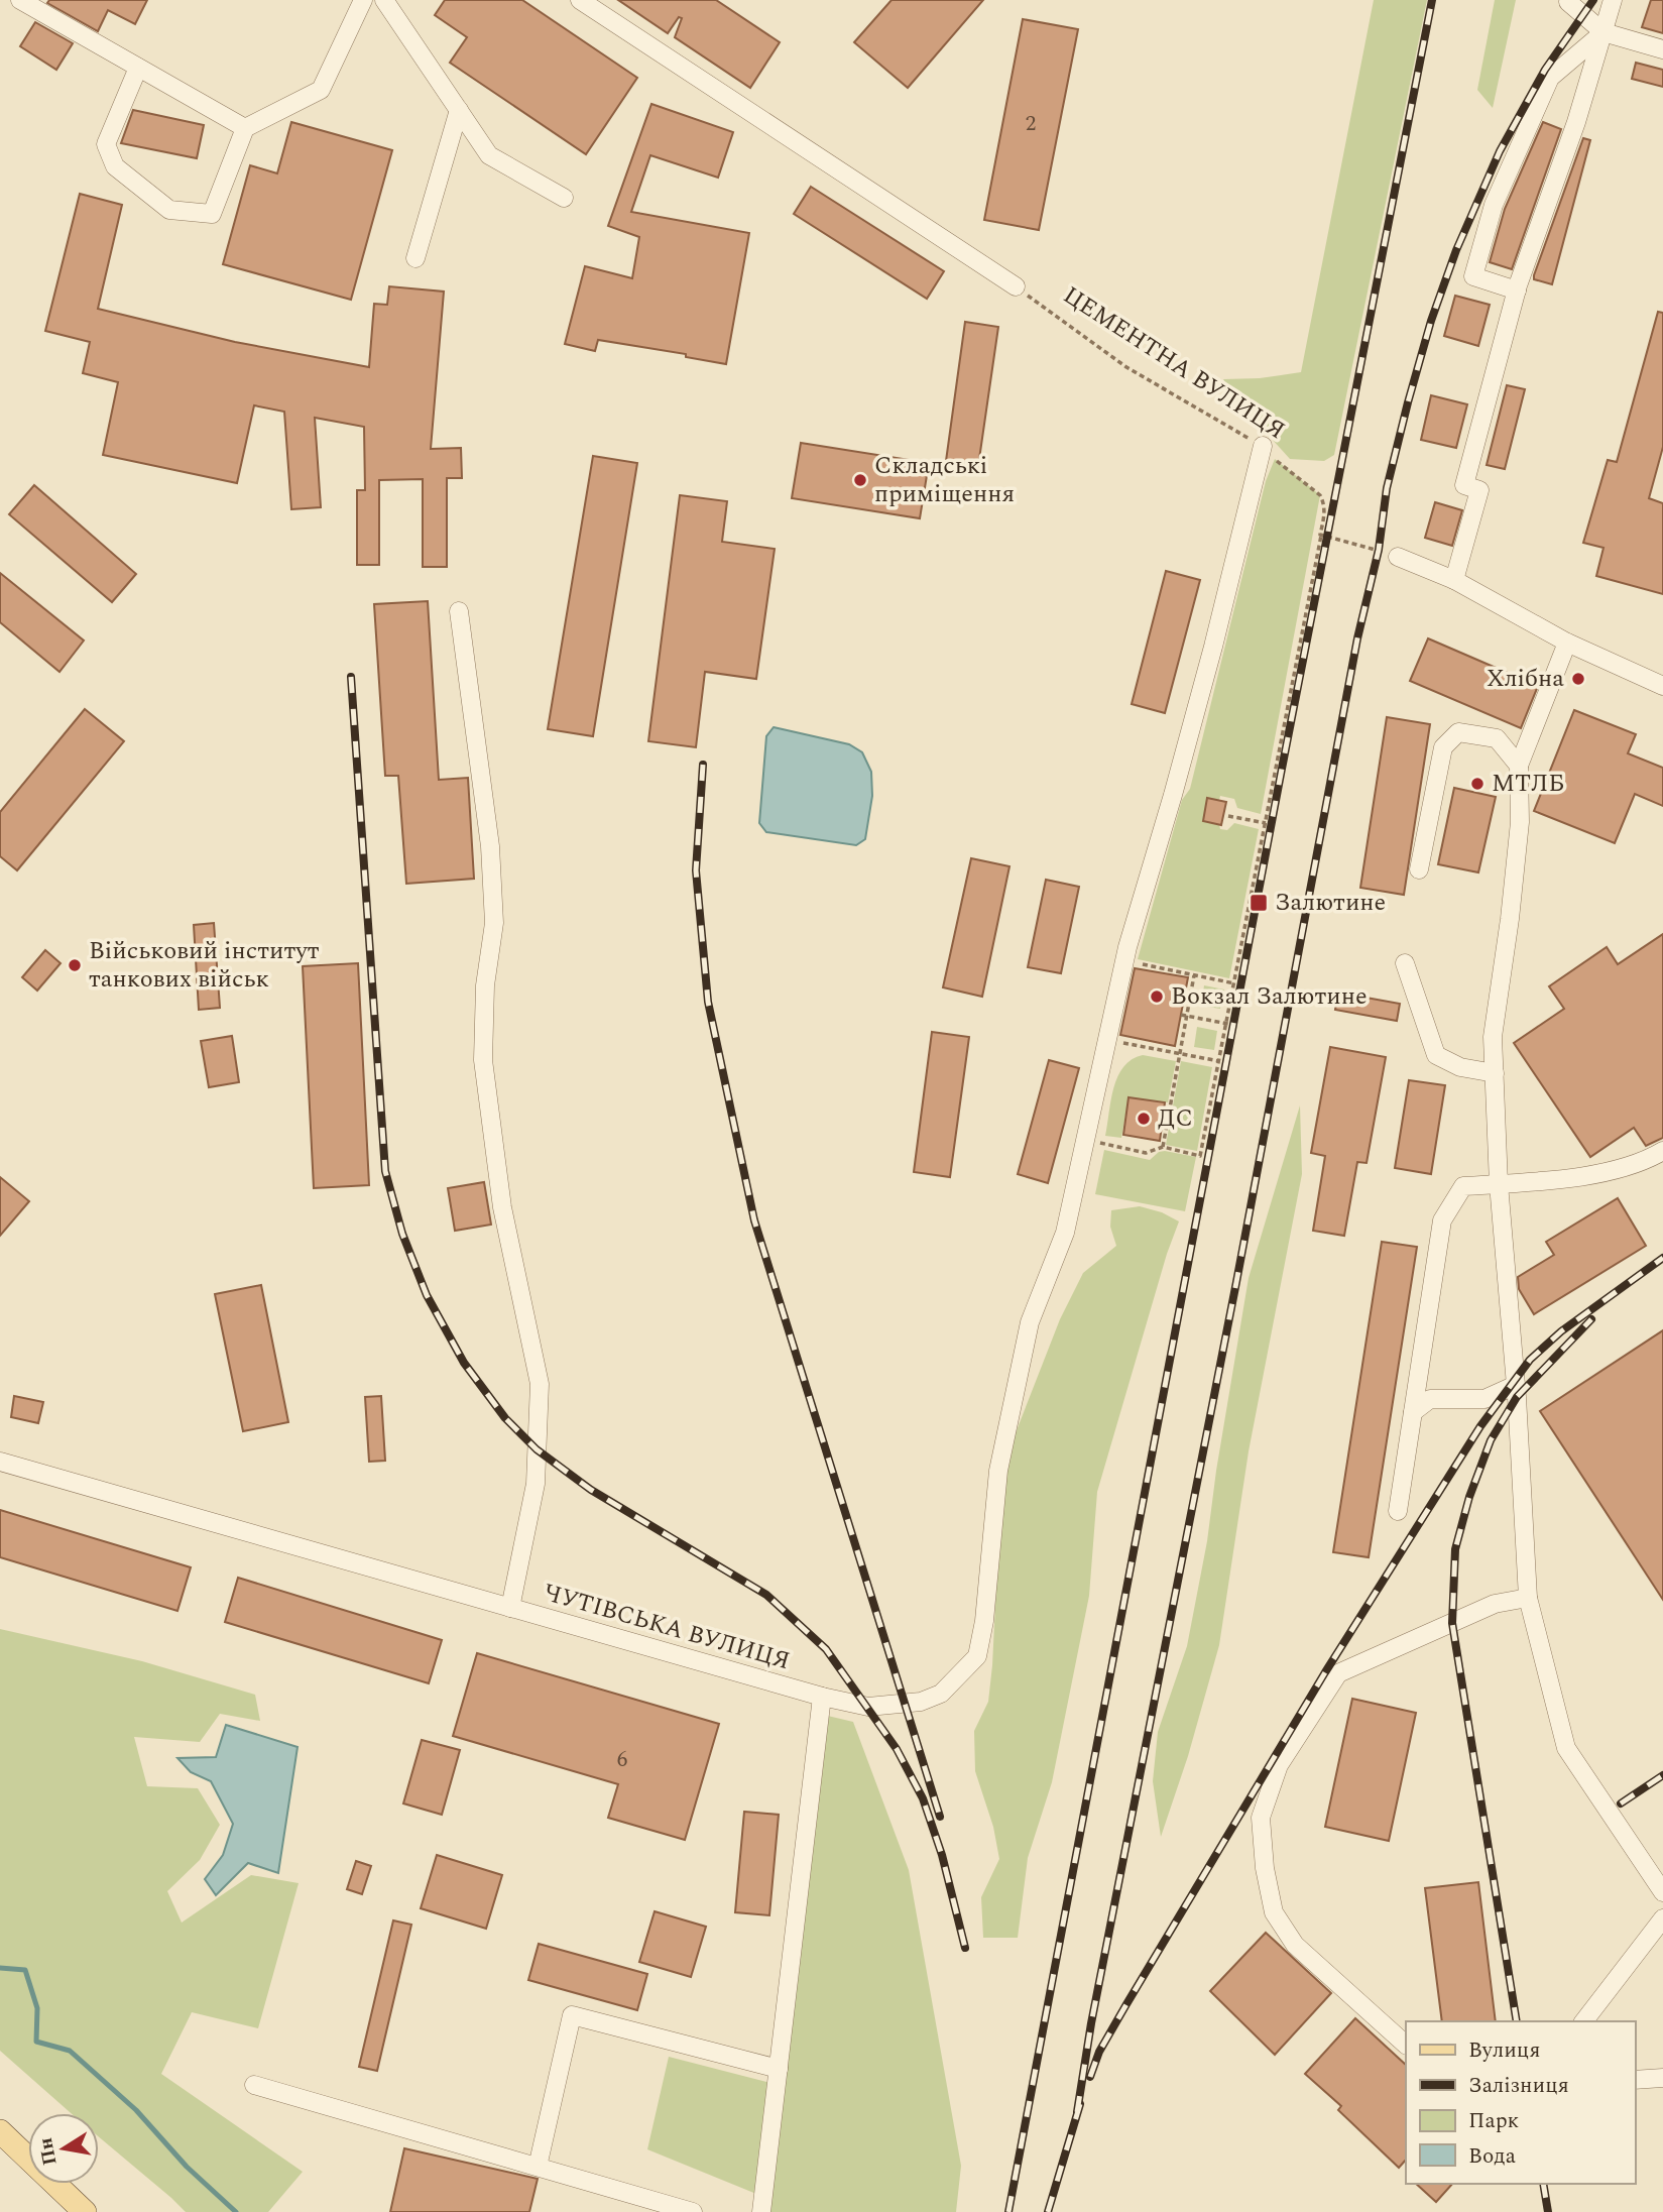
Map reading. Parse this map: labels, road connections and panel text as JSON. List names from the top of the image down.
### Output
{
  "streets": {
    "street": ["ЧУТІВСЬКА ВУЛИЦЯ"],
    "path": ["ЦЕМЕНТНА ВУЛИЦЯ"]
  },
  "crossings": [
    ["ЦЕМЕНТНА ВУЛИЦЯ", "ЧУТІВСЬКА ВУЛИЦЯ"]
  ],
  "places": {
    "other": [
      "Складські приміщення",
      "Хлібна",
      "МТЛБ",
      "Військовий інститут танкових військ",
      "Вокзал Залютине",
      "ДС"
    ],
    "transit": ["Залютине"]
  },
  "house_numbers": ["2", "6"],
  "legend": [
    "Вулиця",
    "Залізниця",
    "Парк",
    "Вода"
  ],
  "north": "left"
}
